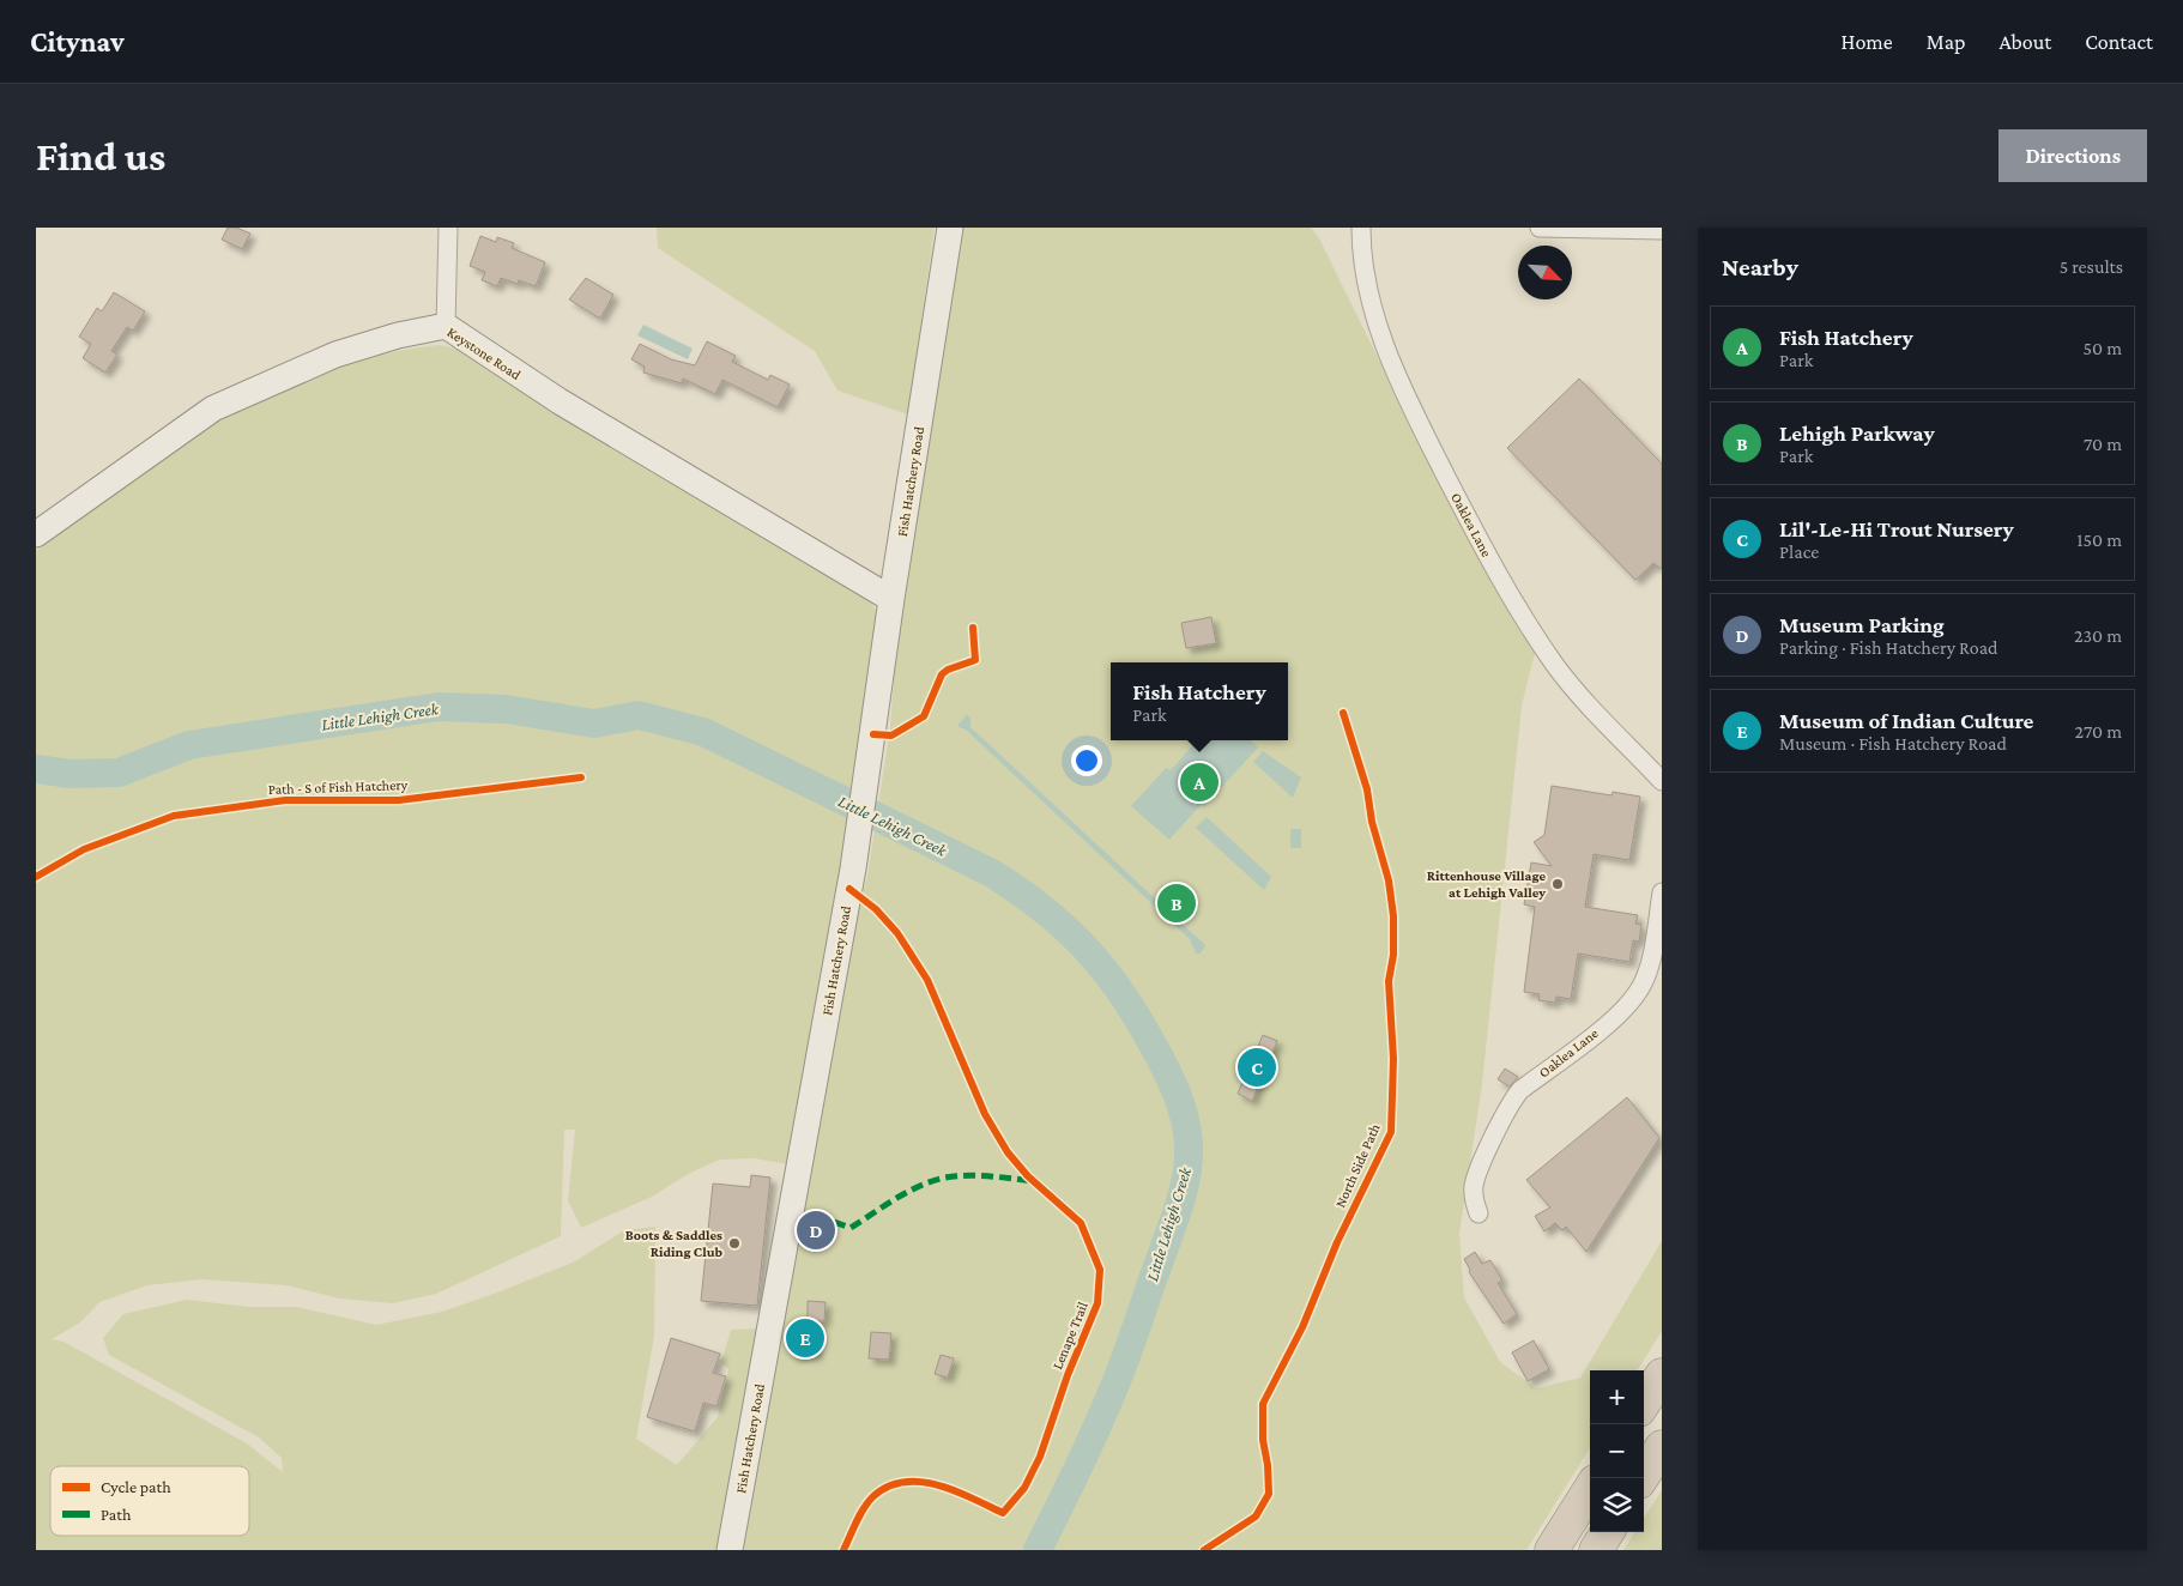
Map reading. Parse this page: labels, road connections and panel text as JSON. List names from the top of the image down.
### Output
{
  "streets": {
    "street": ["Keystone Road", "Fish Hatchery Road", "Oaklea Lane"],
    "cycle path": ["Path - S of Fish Hatchery", "North Side Path", "Lenape Trail"]
  },
  "crossings": [
    ["Keystone Road", "Fish Hatchery Road"]
  ],
  "water": ["Little Lehigh Creek"],
  "places": ["Rittenhouse Village at Lehigh Valley", "Boots & Saddles Riding Club"],
  "legend": ["Cycle path", "Path"],
  "north": "bottom right",
  "page": {
    "header": "Citynav",
    "nav": [
      "Home",
      "Map",
      "About",
      "Contact"
    ],
    "buttons": "Directions",
    "title": "Find us",
    "heading": ["Nearby", "5 results"],
    "list": [
      {
        "mark": "A",
        "name": "Fish Hatchery",
        "note": "Park",
        "value": "50 m"
      },
      {
        "mark": "B",
        "name": "Lehigh Parkway",
        "note": "Park",
        "value": "70 m"
      },
      {
        "mark": "C",
        "name": "Lil'-Le-Hi Trout Nursery",
        "note": "Place",
        "value": "150 m"
      },
      {
        "mark": "D",
        "name": "Museum Parking",
        "note": "Parking · Fish Hatchery Road",
        "value": "230 m"
      },
      {
        "mark": "E",
        "name": "Museum of Indian Culture",
        "note": "Museum · Fish Hatchery Road",
        "value": "270 m"
      }
    ],
    "popup": ["Fish Hatchery", "Park"],
    "pins": [
      "A",
      "B",
      "C",
      "D",
      "E"
    ],
    "map_buttons": ["+", "−"]
  }
}
